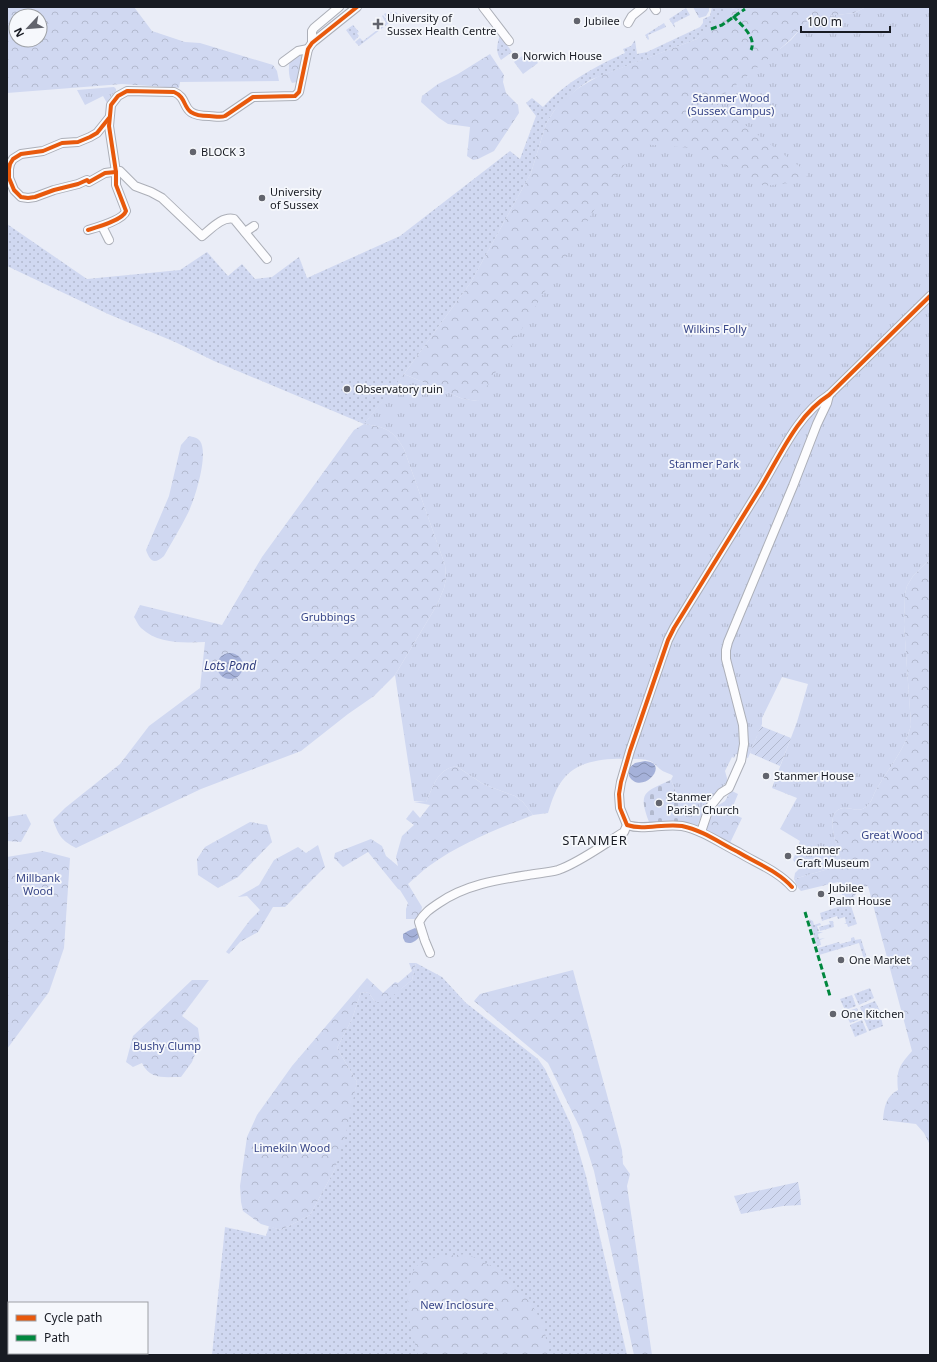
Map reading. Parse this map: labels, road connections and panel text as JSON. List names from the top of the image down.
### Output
{
  "districts": ["STANMER"],
  "water": ["Lots Pond"],
  "parks": [
    "Stanmer Wood (Sussex Campus)",
    "Wilkins Folly",
    "Stanmer Park",
    "Grubbings",
    "Great Wood",
    "Millbank Wood",
    "Bushy Clump",
    "Limekiln Wood",
    "New Inclosure"
  ],
  "places": {
    "other": [
      "Jubilee",
      "Norwich House",
      "BLOCK 3",
      "University of Sussex",
      "Observatory ruin",
      "Stanmer House",
      "Stanmer Parish Church",
      "Stanmer Craft Museum",
      "Jubilee Palm House",
      "One Market",
      "One Kitchen"
    ],
    "health": ["University of Sussex Health Centre"]
  },
  "legend": ["Cycle path", "Path"],
  "scale_bar": "100 m",
  "north": "bottom left"
}
